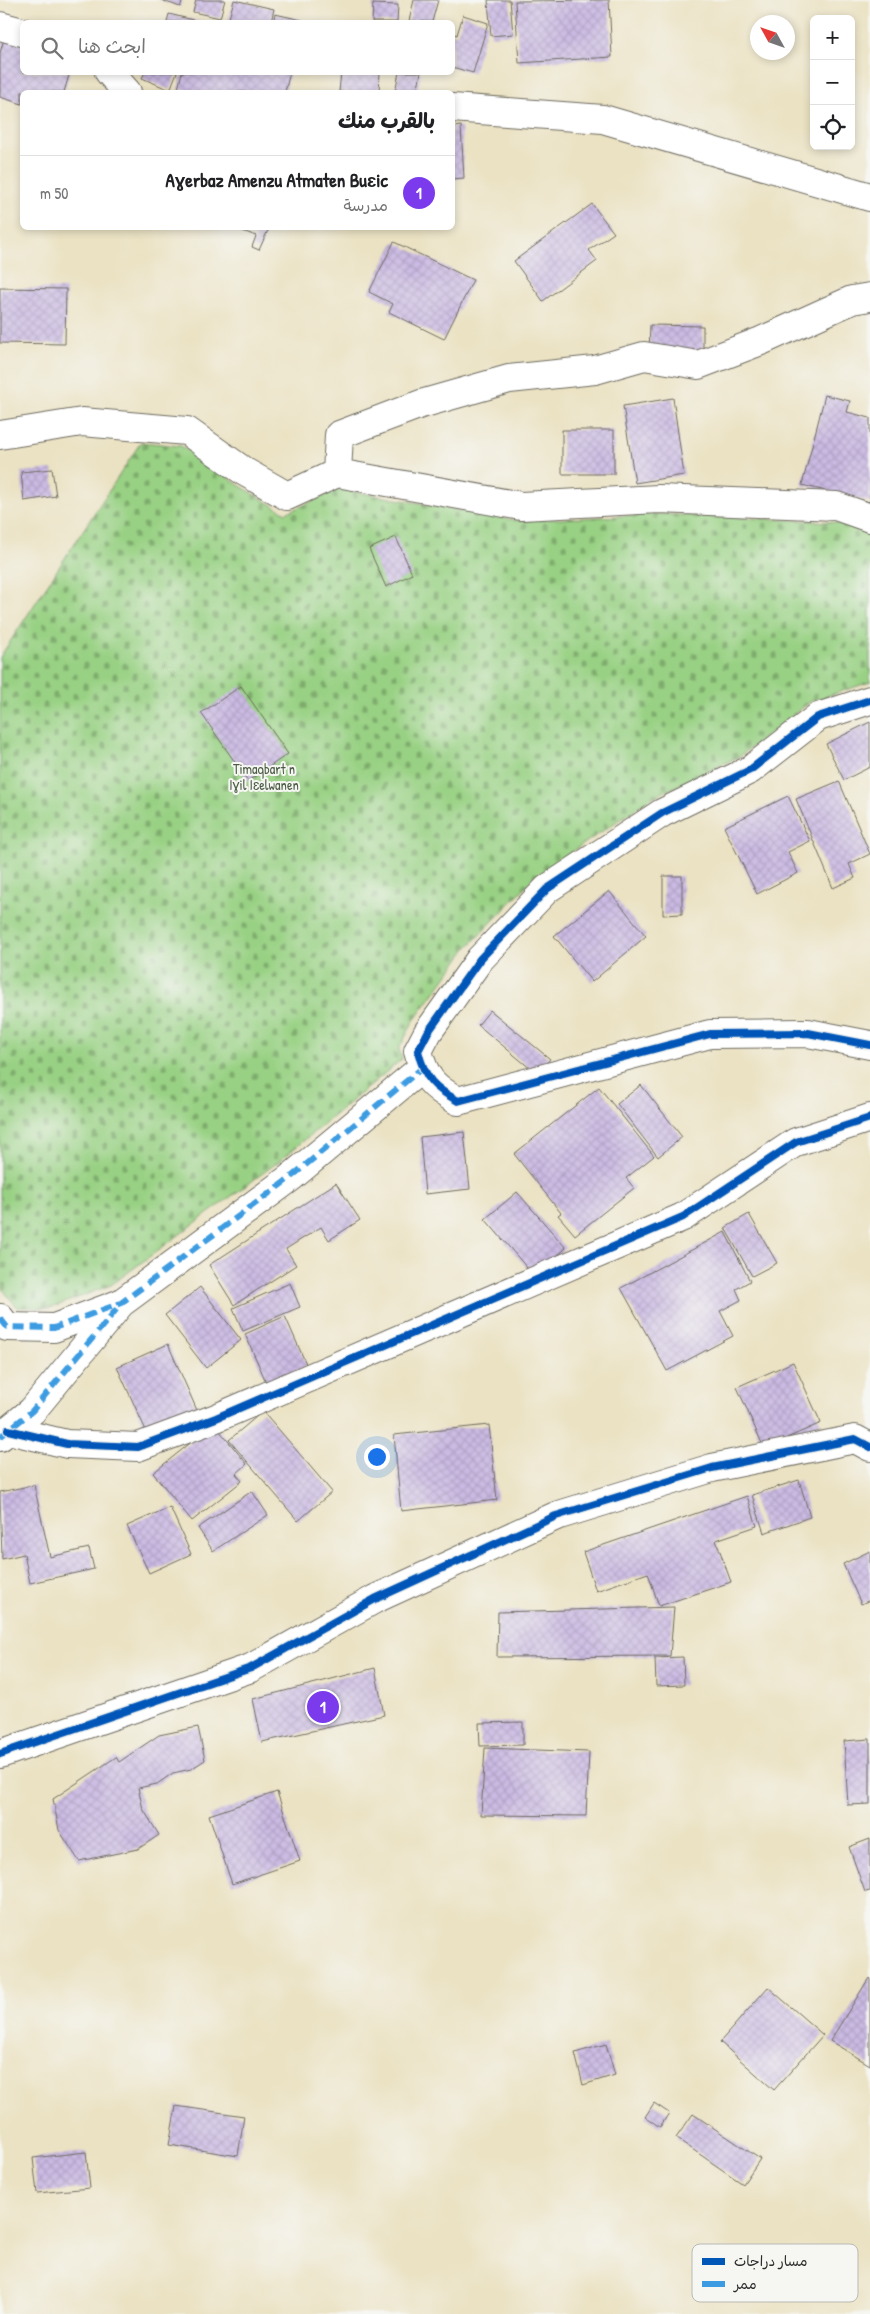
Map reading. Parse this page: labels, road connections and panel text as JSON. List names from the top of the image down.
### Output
{
  "parks": ["Timaqbart n Iɣil Iɛelwanen"],
  "legend": ["مسار دراجات", "ممر"],
  "north": "top left",
  "page": {
    "map_buttons": ["+", "−"],
    "search": "ابحث هنا",
    "heading": "بالقرب منك",
    "list": [
      {
        "mark": "1",
        "name": "Aɣerbaz Amenzu Atmaten Buɛic",
        "note": "مدرسة",
        "value": "50 m"
      }
    ],
    "pins": "1"
  }
}
